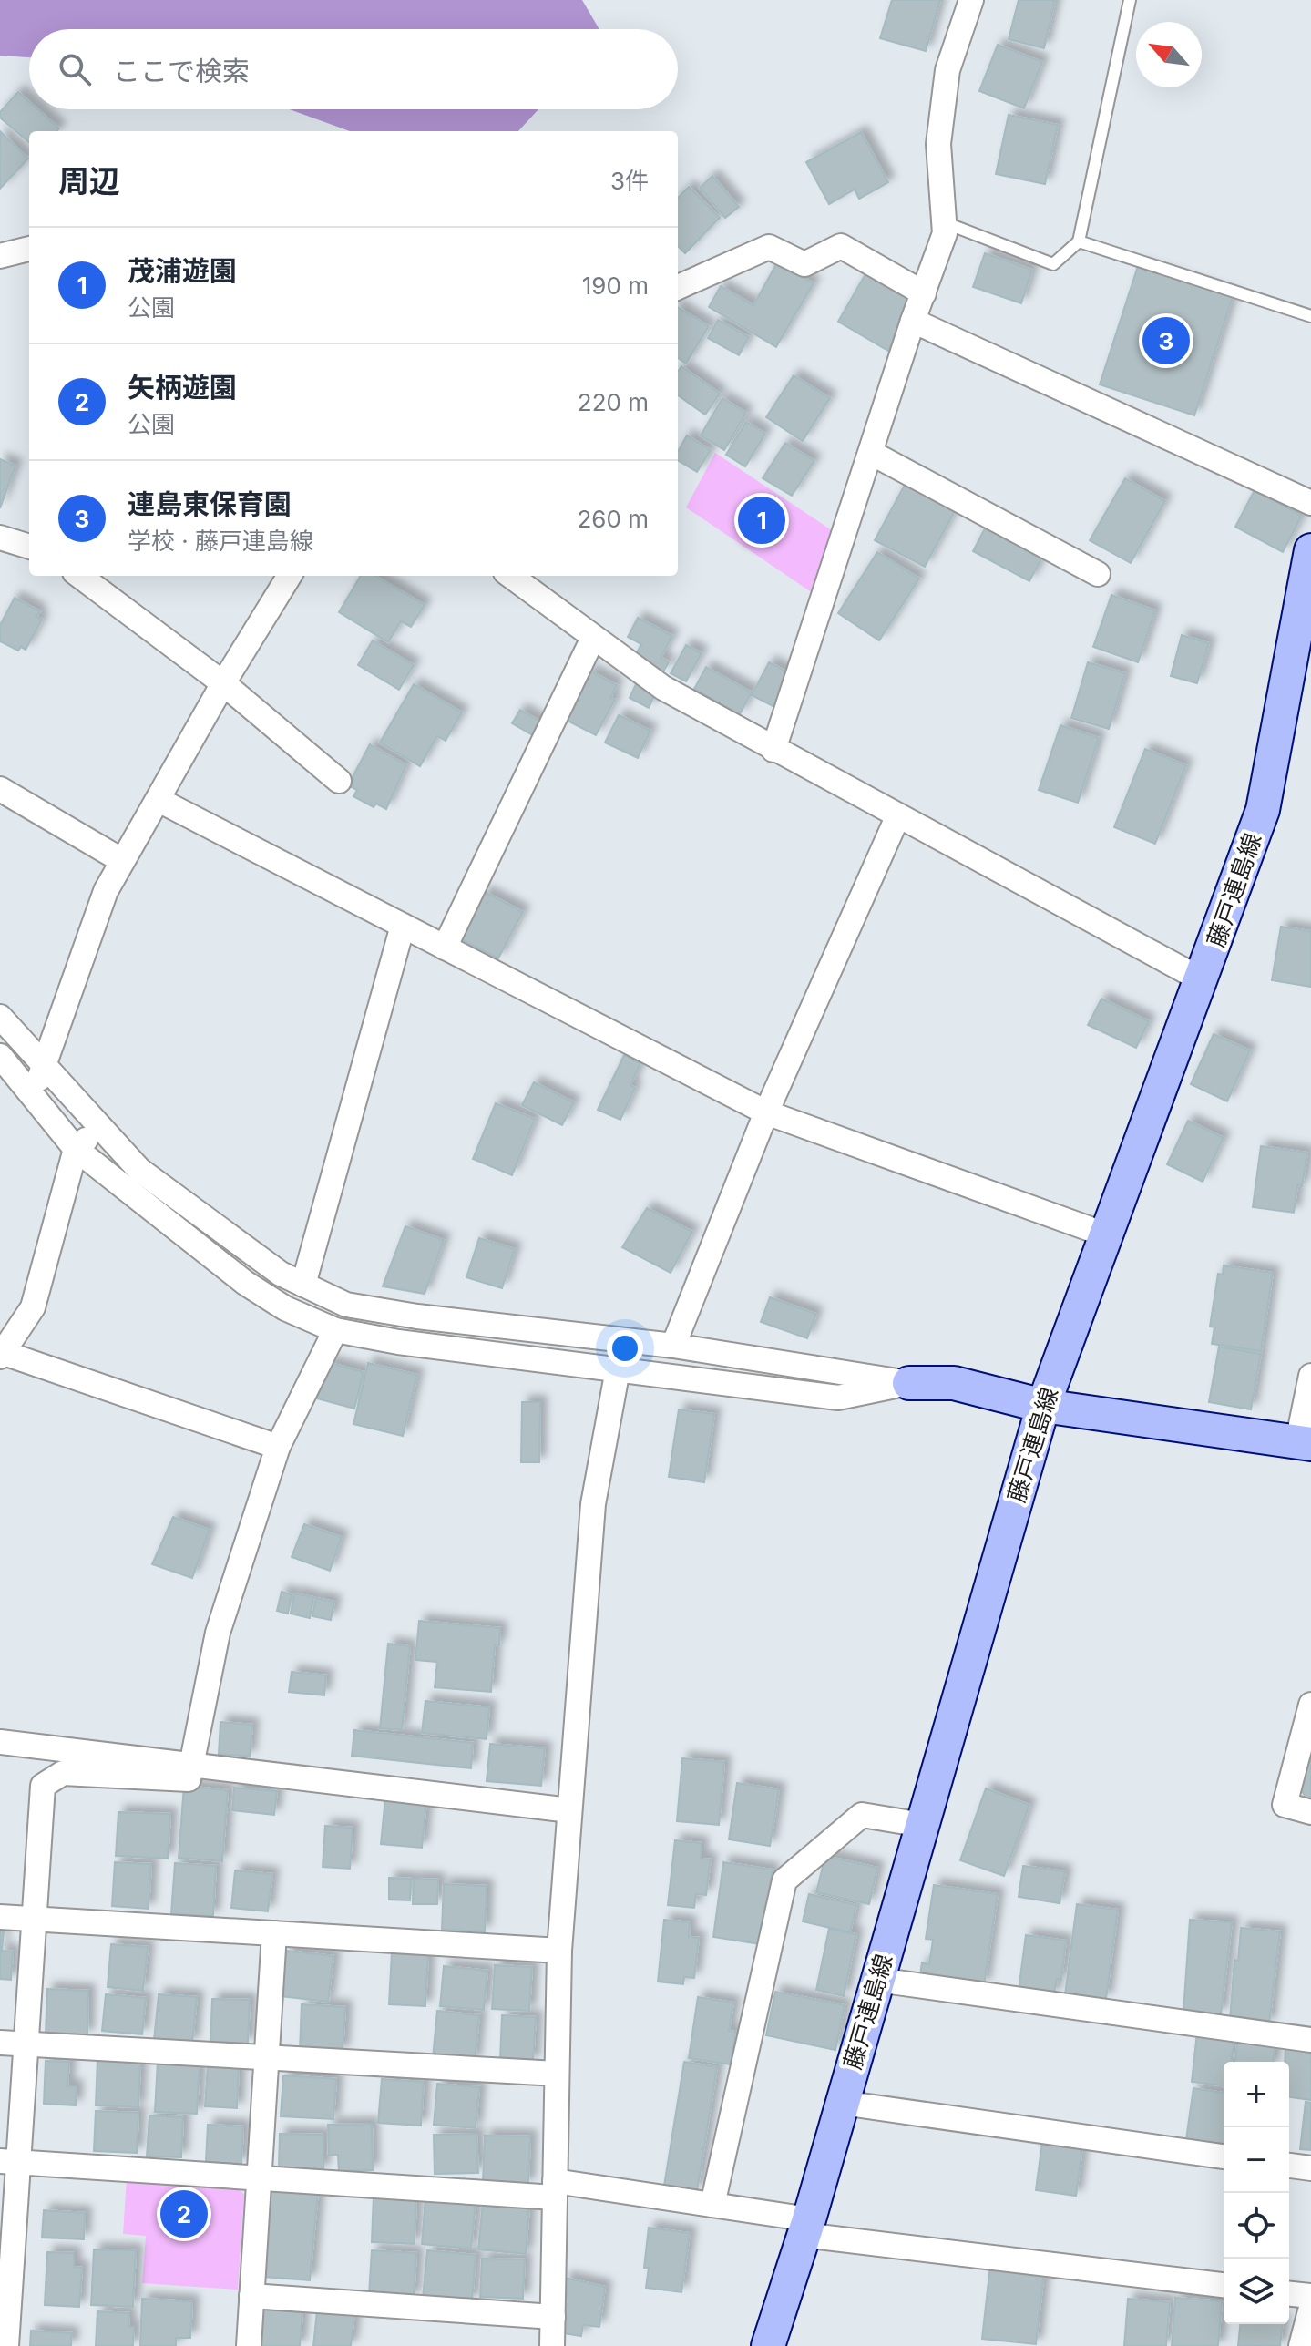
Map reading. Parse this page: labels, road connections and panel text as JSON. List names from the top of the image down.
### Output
{
  "streets": {
    "main road": ["藤戸連島線"]
  },
  "north": "top left",
  "page": {
    "search": "ここで検索",
    "heading": ["周辺", "3件"],
    "list": [
      {
        "mark": "1",
        "name": "茂浦遊園",
        "note": "公園",
        "value": "190 m"
      },
      {
        "mark": "2",
        "name": "矢柄遊園",
        "note": "公園",
        "value": "220 m"
      },
      {
        "mark": "3",
        "name": "連島東保育園",
        "note": "学校 · 藤戸連島線",
        "value": "260 m"
      }
    ],
    "pins": ["3", "1", "2"],
    "map_buttons": ["+", "−"]
  }
}
